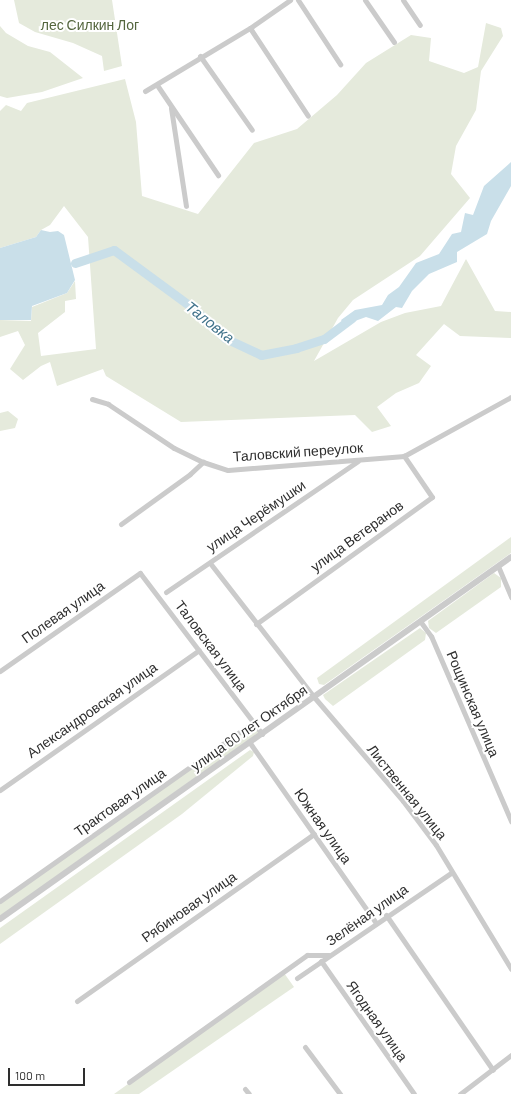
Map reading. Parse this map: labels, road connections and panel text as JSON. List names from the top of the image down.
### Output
{
  "streets": {
    "street": [
      "Таловский переулок",
      "улица Черёмушки",
      "улица Ветеранов",
      "Полевая улица",
      "Таловская улица",
      "Рощинская улица",
      "Александровская улица",
      "улица 60 лет Октября",
      "Лиственная улица",
      "Трактовая улица",
      "Южная улица",
      "Рябиновая улица",
      "Зелёная улица",
      "Ягодная улица"
    ]
  },
  "crossings": [
    ["Таловский переулок", "улица Черёмушки"],
    ["Таловский переулок", "улица Ветеранов"],
    ["улица Черёмушки", "Лиственная улица"],
    ["улица Ветеранов", "Лиственная улица"],
    ["Полевая улица", "Таловская улица"],
    ["Таловская улица", "Александровская улица"],
    ["Таловская улица", "улица 60 лет Октября"],
    ["Таловская улица", "Трактовая улица"],
    ["Рощинская улица", "улица 60 лет Октября"],
    ["улица 60 лет Октября", "Лиственная улица"],
    ["улица 60 лет Октября", "Южная улица"],
    ["Лиственная улица", "Зелёная улица"],
    ["Южная улица", "Рябиновая улица"],
    ["Южная улица", "Зелёная улица"],
    ["Зелёная улица", "Ягодная улица"]
  ],
  "water": ["Таловка"],
  "parks": ["лес Силкин Лог"],
  "scale_bar": "100 m"
}
